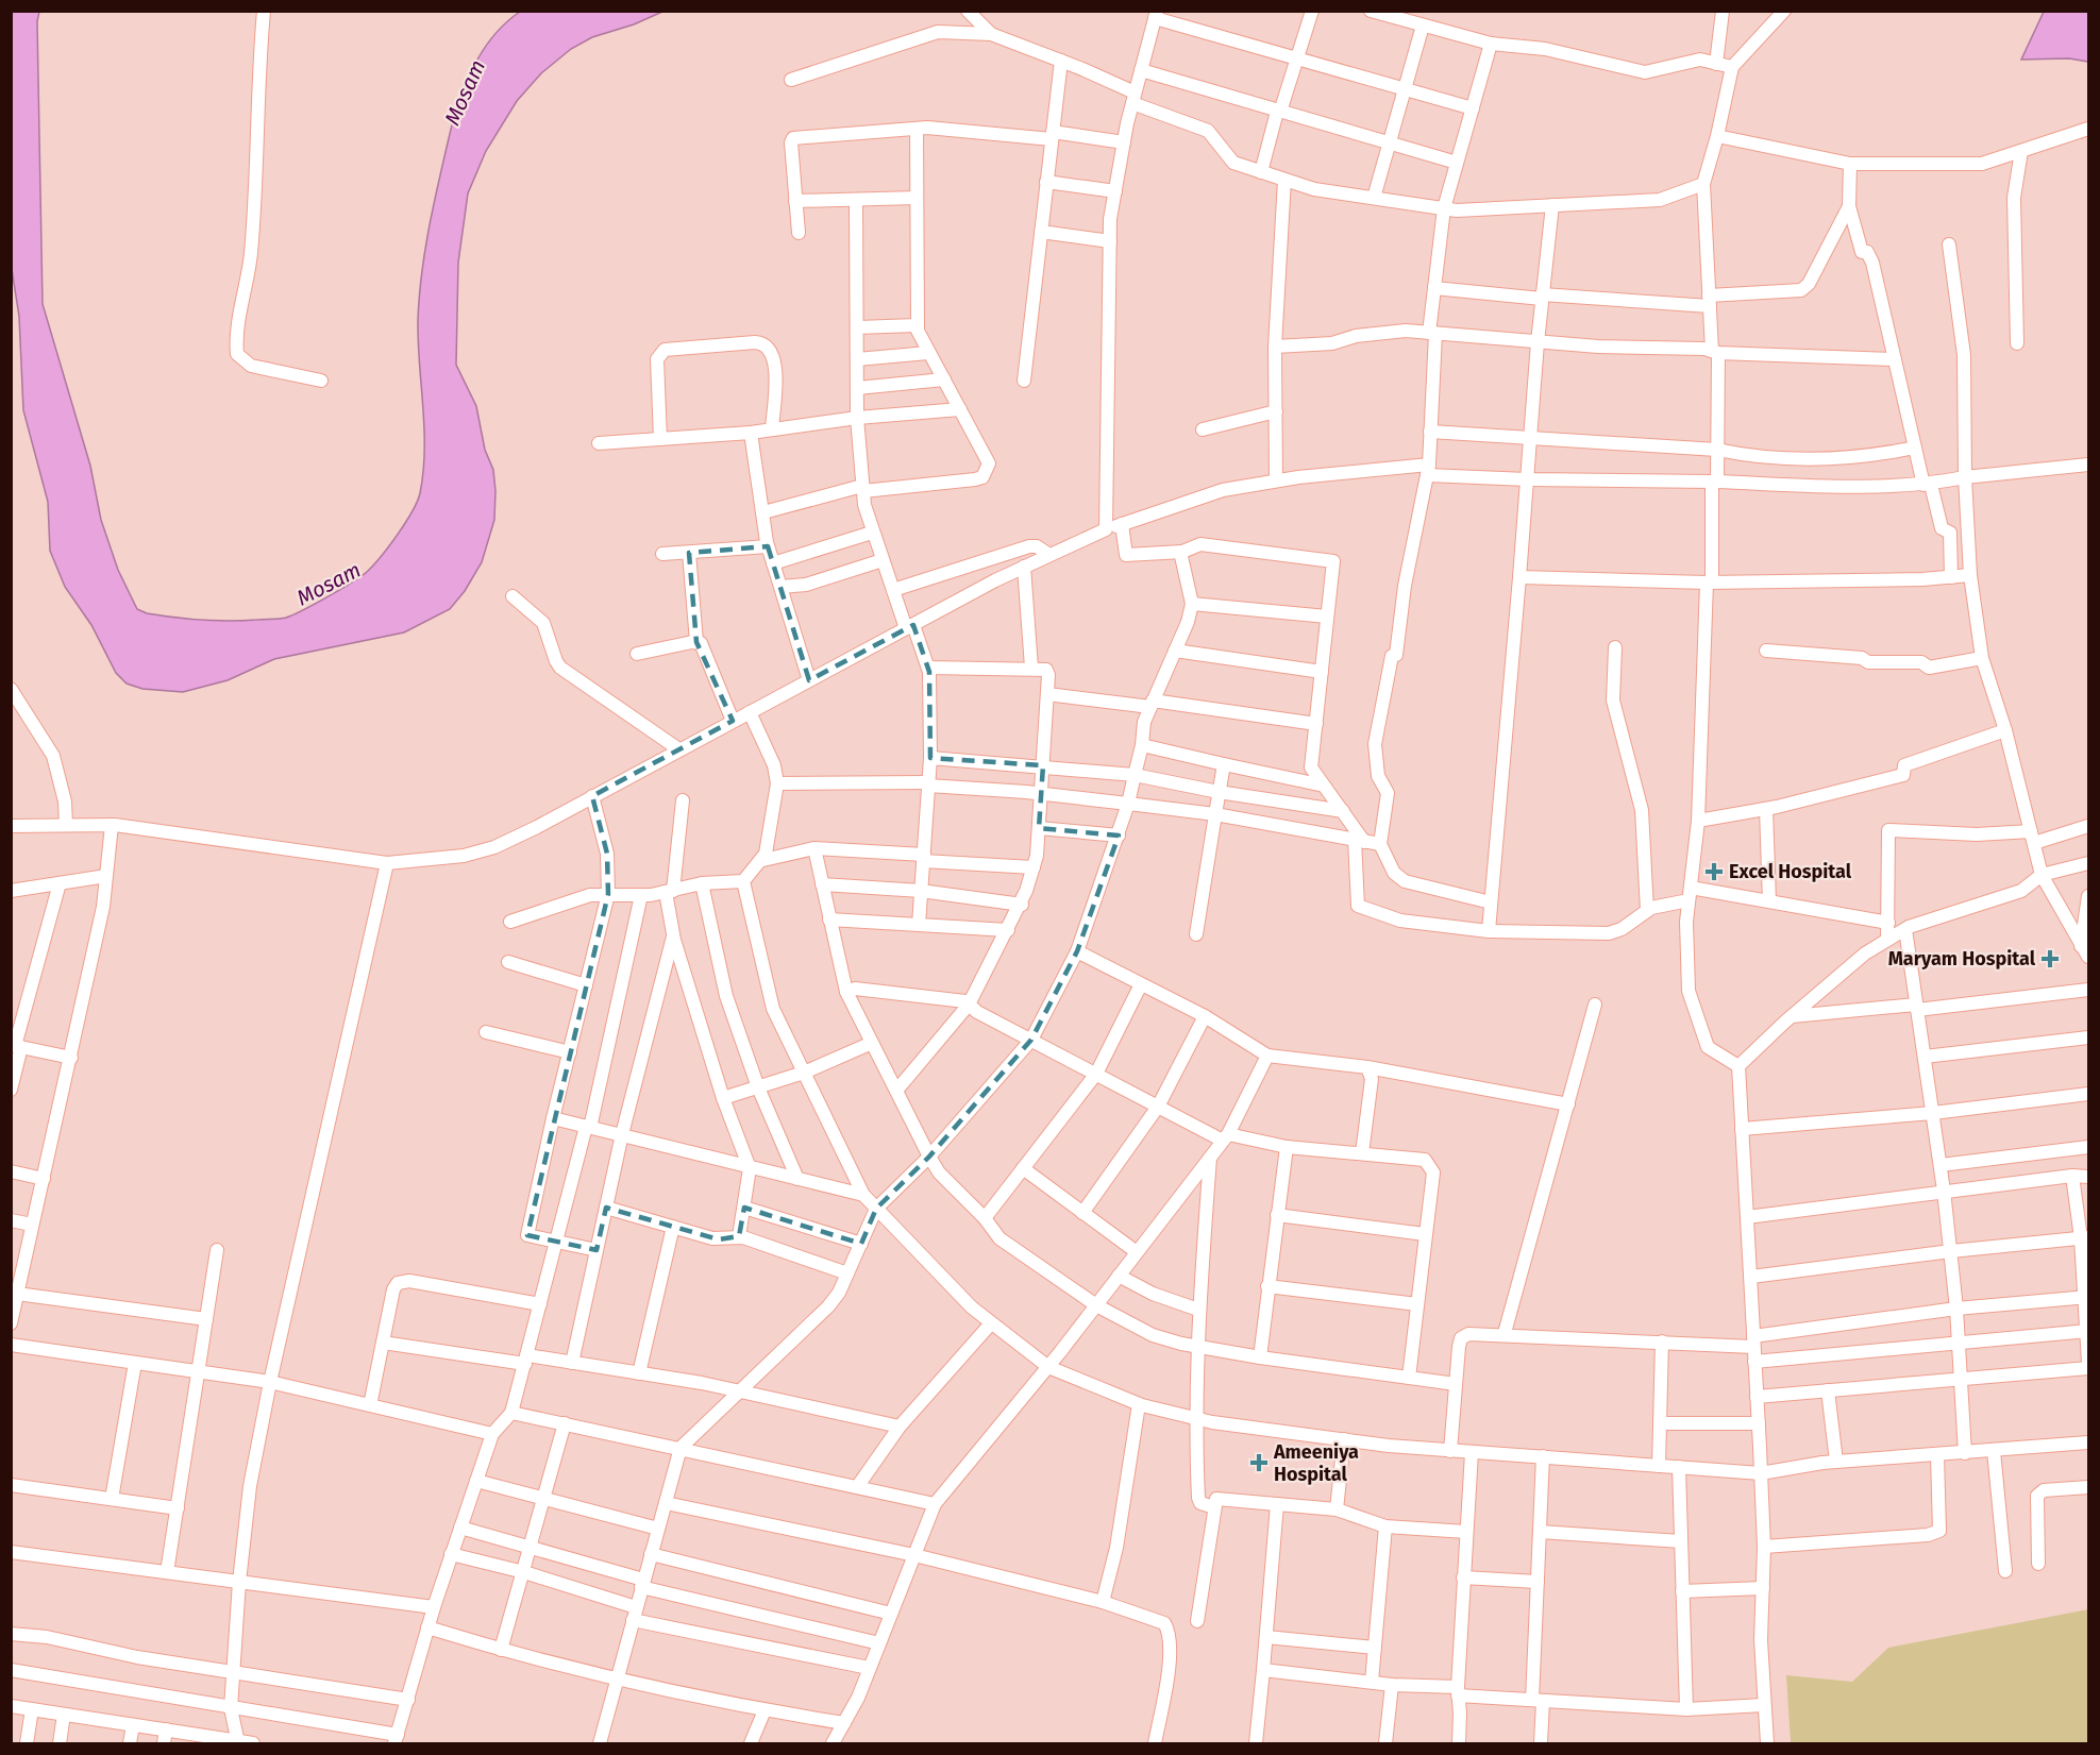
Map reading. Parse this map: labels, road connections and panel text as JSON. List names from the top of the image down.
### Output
{
  "water": ["Mosam"],
  "places": {
    "health": ["Excel Hospital", "Maryam Hospital", "Ameeniya Hospital"]
  }
}
